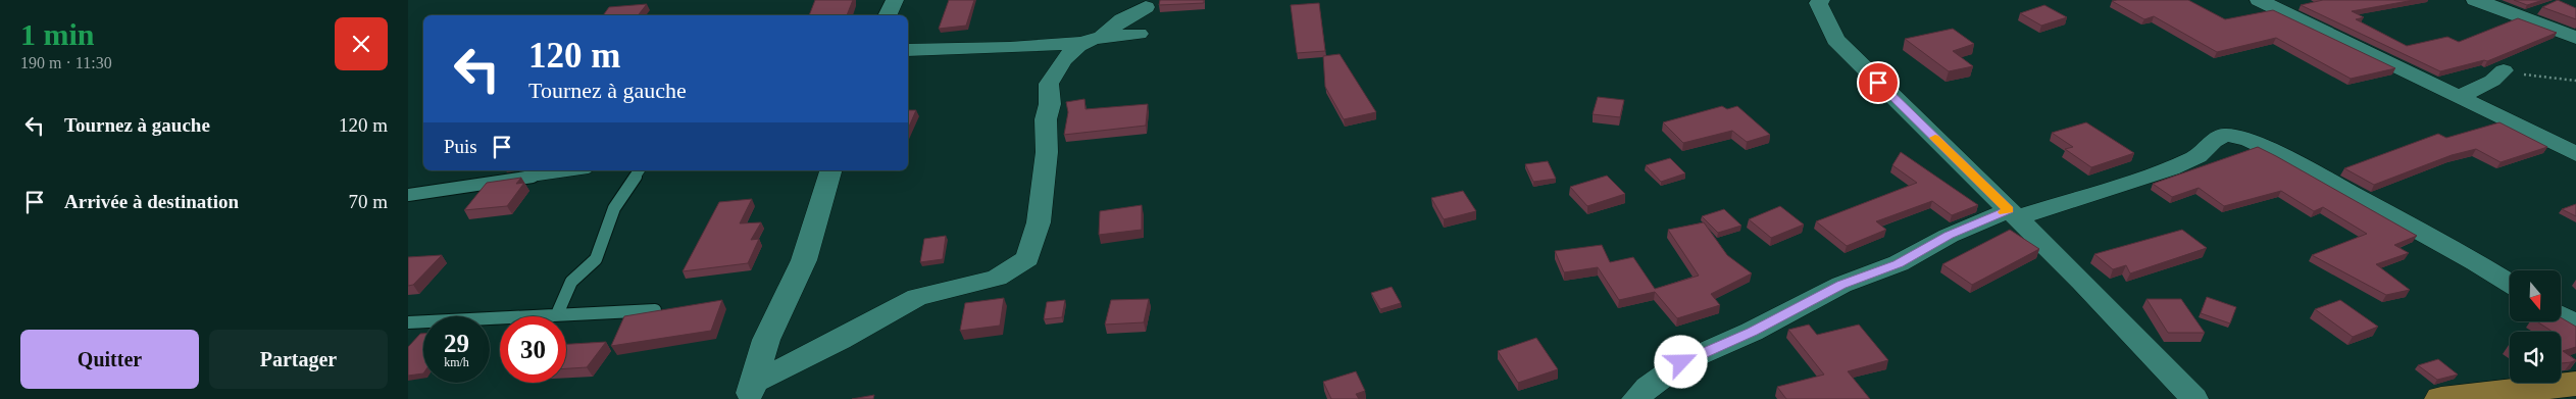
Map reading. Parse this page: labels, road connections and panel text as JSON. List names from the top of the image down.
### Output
{
  "north": "bottom",
  "page": {
    "heading": ["1 min", "190 m · 11:30"],
    "turn": ["120 m", "Tournez à gauche"],
    "list": [
      {
        "name": "Tournez à gauche",
        "value": "120 m"
      },
      {
        "name": "Arrivée à destination",
        "value": "70 m"
      }
    ],
    "then": "Puis",
    "speed": "29 km/h",
    "limit": "30",
    "buttons": ["Quitter", "Partager"]
  }
}
